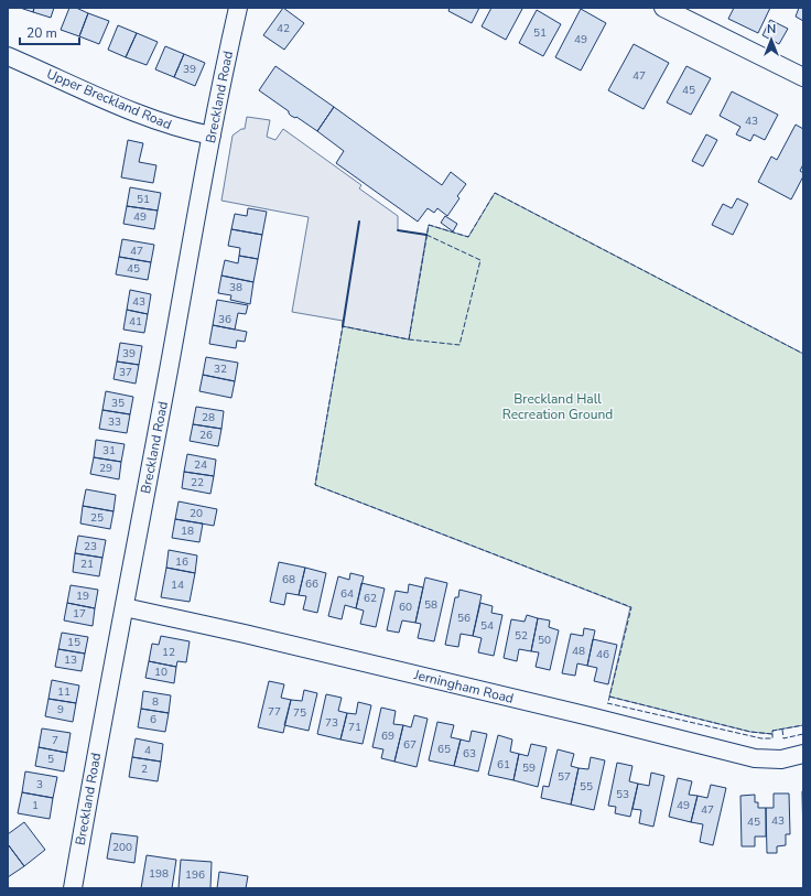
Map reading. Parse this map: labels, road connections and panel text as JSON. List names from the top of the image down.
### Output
{
  "streets": {
    "street": ["Breckland Road", "Upper Breckland Road", "Jerningham Road"]
  },
  "crossings": [
    ["Breckland Road", "Upper Breckland Road"],
    ["Breckland Road", "Jerningham Road"]
  ],
  "parks": ["Breckland Hall Recreation Ground"],
  "house_numbers": [
    "42",
    "51",
    "49",
    "39",
    "47",
    "45",
    "43",
    "51",
    "49",
    "47",
    "45",
    "38",
    "43",
    "36",
    "41",
    "39",
    "32",
    "37",
    "35",
    "28",
    "33",
    "26",
    "31",
    "24",
    "29",
    "22",
    "20",
    "25",
    "18",
    "23",
    "16",
    "21",
    "68",
    "66",
    "14",
    "64",
    "19",
    "62",
    "58",
    "60",
    "17",
    "56",
    "54",
    "52",
    "50",
    "15",
    "48",
    "12",
    "46",
    "13",
    "10",
    "11",
    "8",
    "9",
    "77",
    "75",
    "6",
    "73",
    "71",
    "69",
    "7",
    "67",
    "65",
    "4",
    "63",
    "5",
    "61",
    "59",
    "2",
    "57",
    "3",
    "55",
    "53",
    "1",
    "49",
    "47",
    "43",
    "45",
    "200",
    "198",
    "196"
  ],
  "scale_bar": "20 m",
  "north": "top"
}
